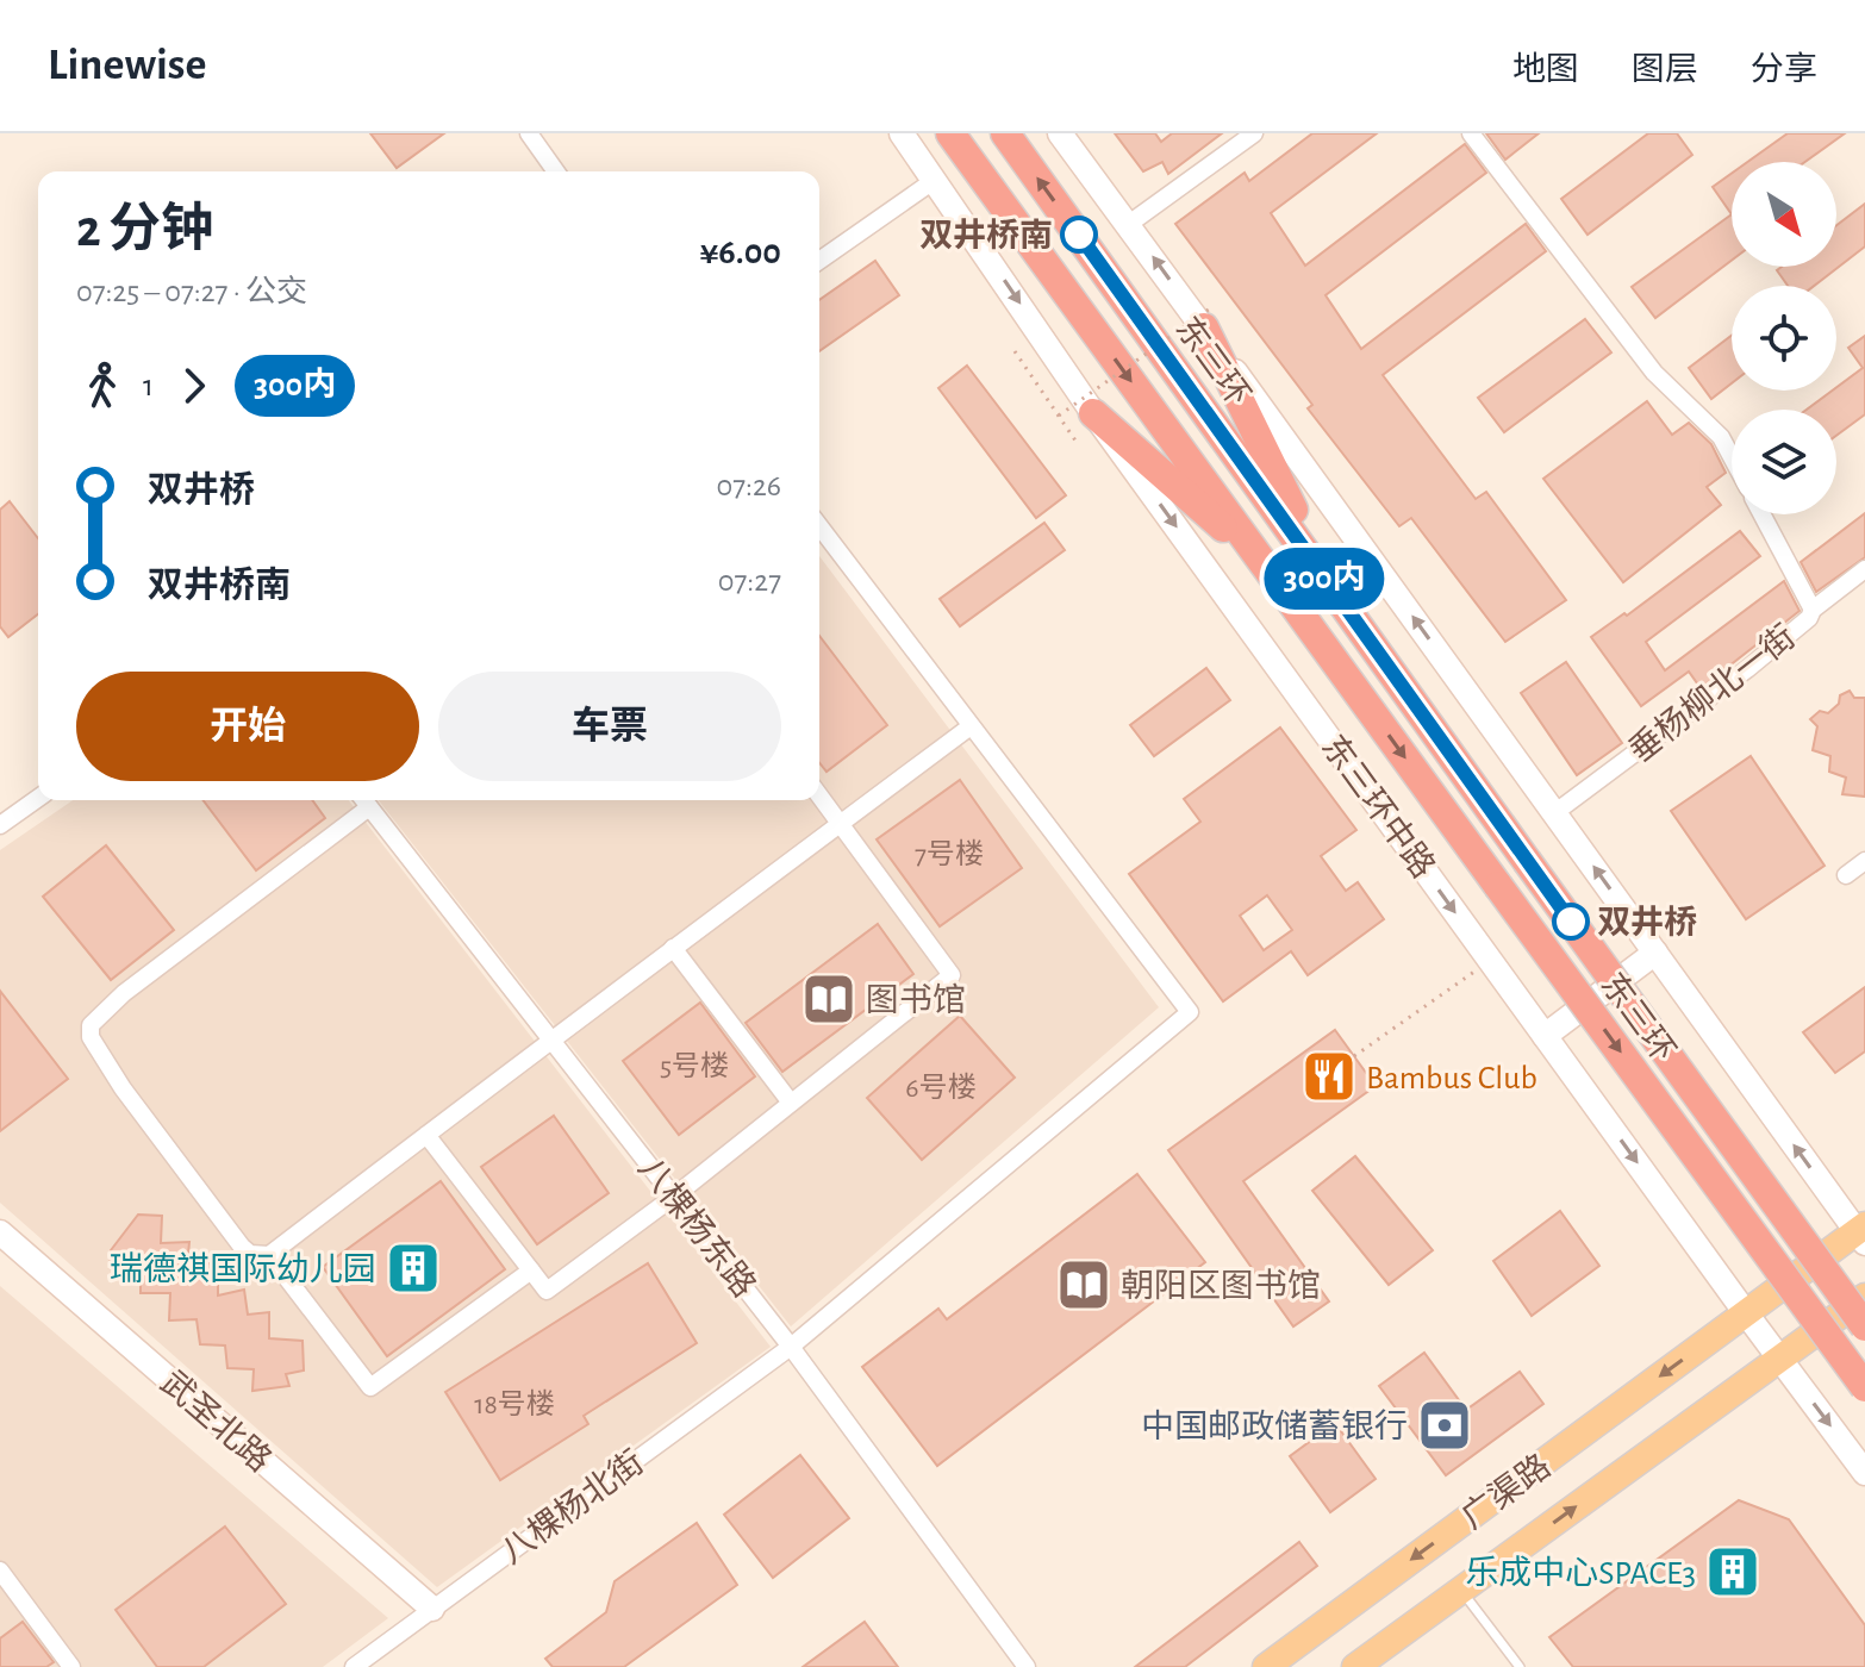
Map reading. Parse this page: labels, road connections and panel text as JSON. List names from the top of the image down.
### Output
{
  "streets": {
    "highway": ["东三环"],
    "main road": ["广渠路"],
    "street": [
      "垂杨柳北一街",
      "东三环中路",
      "八棵杨东路",
      "武圣北路",
      "八棵杨北街"
    ]
  },
  "crossings": [
    ["东三环中路", "广渠路"],
    ["八棵杨东路", "八棵杨北街"],
    ["武圣北路", "八棵杨北街"]
  ],
  "places": {
    "other": ["双井桥南", "双井桥"],
    "library": ["图书馆", "朝阳区图书馆"],
    "restaurant": ["Bambus Club"],
    "building": ["瑞德祺国际幼儿园", "乐成中心SPACE3"],
    "bank": ["中国邮政储蓄银行"]
  },
  "lines": ["bus line 300内"],
  "house_numbers": [
    "7号楼",
    "5号楼",
    "6号楼",
    "18号楼"
  ],
  "north": "bottom right",
  "page": {
    "header": "Linewise",
    "nav": ["地图", "图层", "分享"],
    "on_map": "300内",
    "heading": ["2 分钟", "07:25 – 07:27 · 公交", "¥6.00"],
    "legs": ["1", "300内"],
    "list": [
      {
        "name": "双井桥",
        "value": "07:26"
      },
      {
        "name": "双井桥南",
        "value": "07:27"
      }
    ],
    "buttons": ["开始", "车票"]
  }
}
